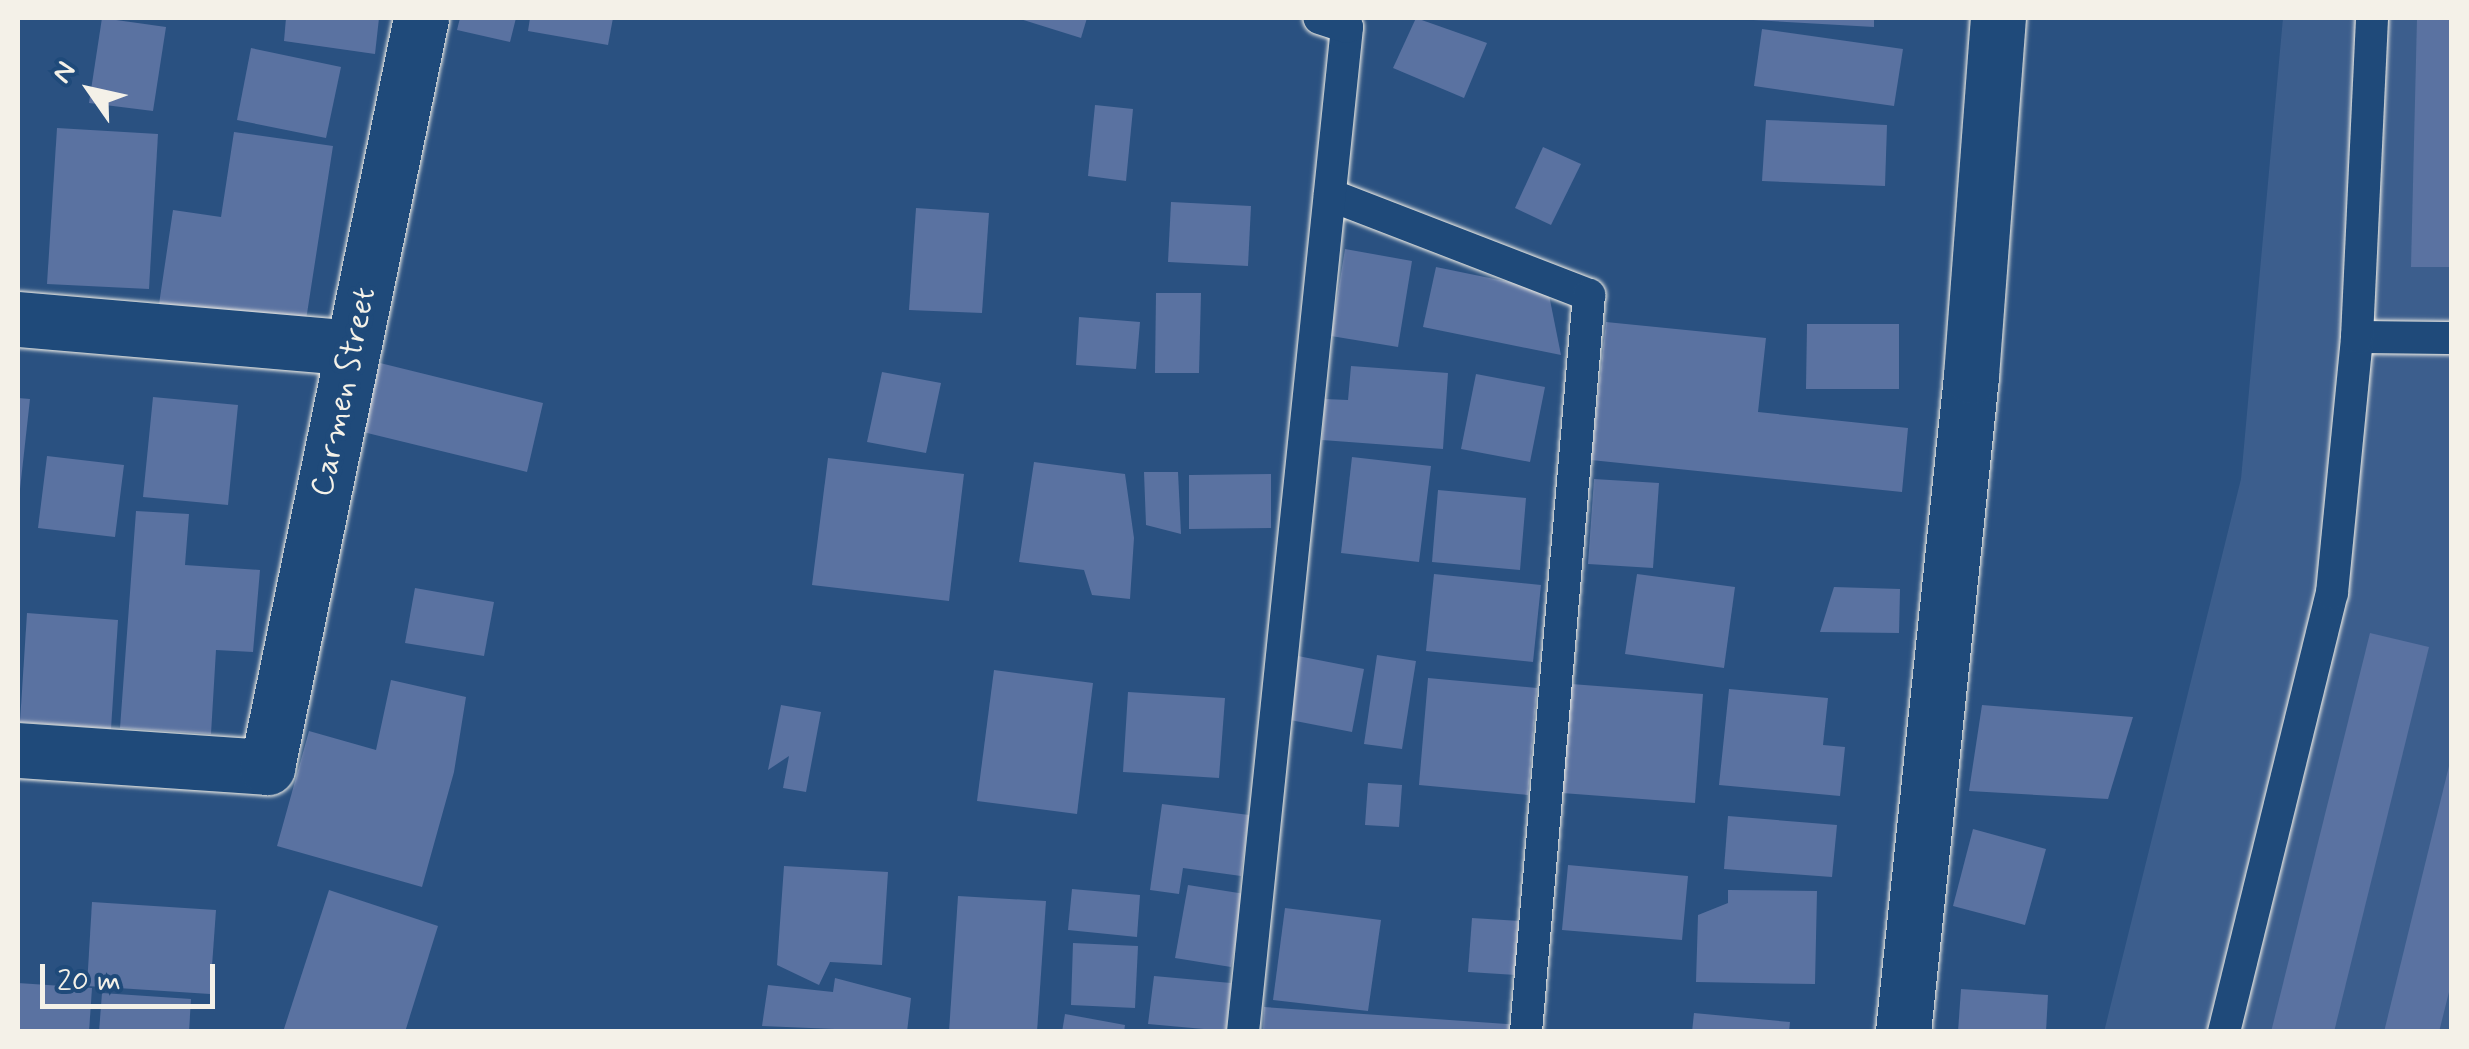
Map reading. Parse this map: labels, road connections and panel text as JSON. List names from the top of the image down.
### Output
{
  "streets": {
    "street": ["Carmen Street"]
  },
  "scale_bar": "20 m",
  "north": "top left"
}
